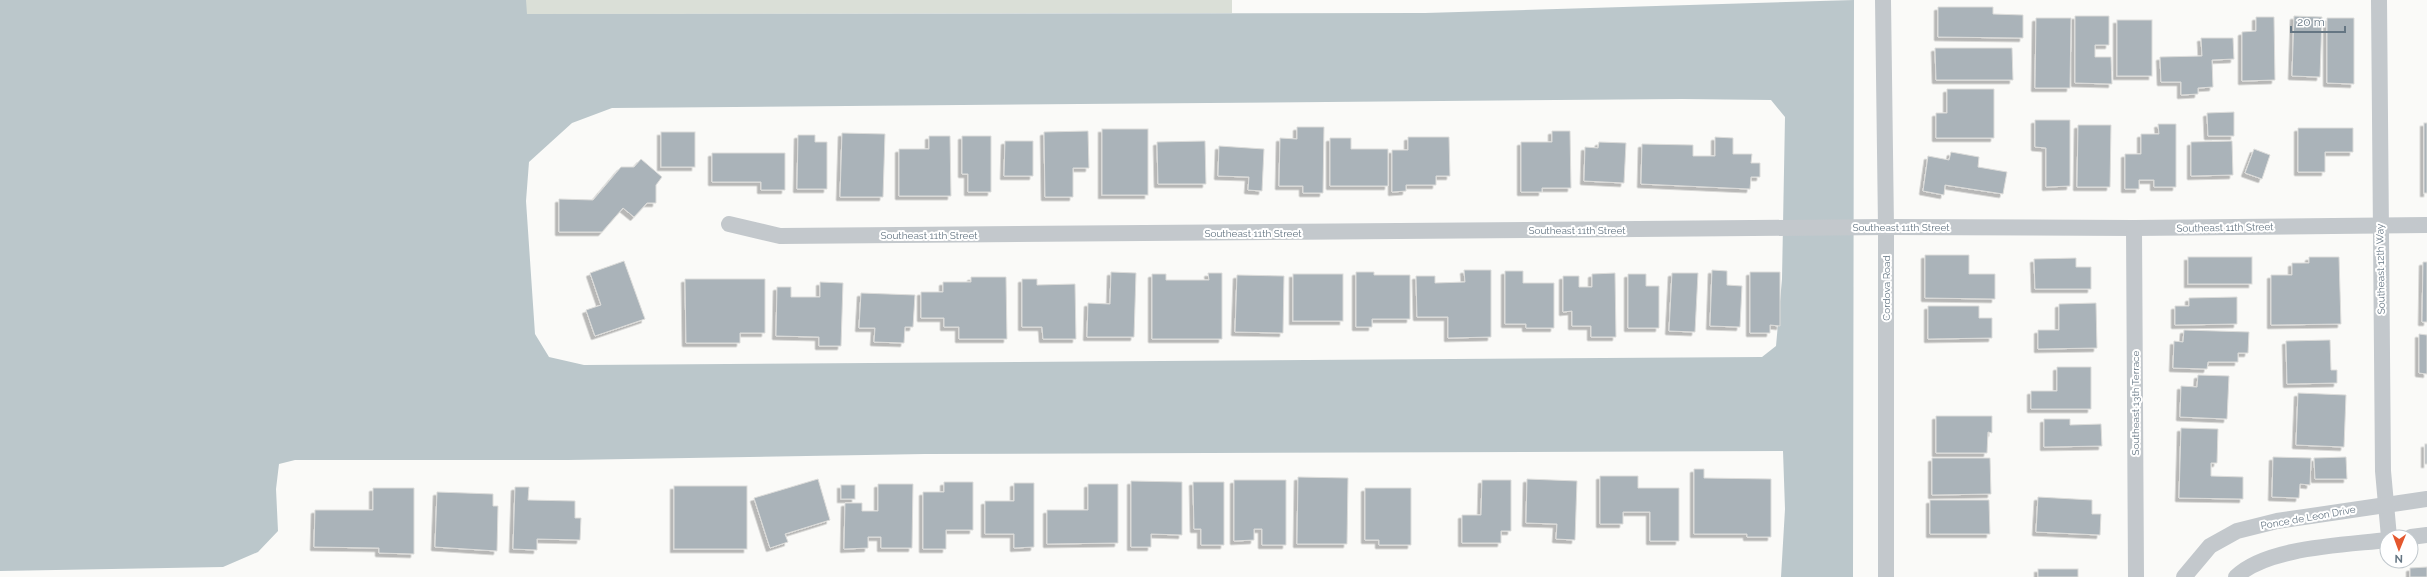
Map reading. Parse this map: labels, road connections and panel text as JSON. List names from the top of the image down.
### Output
{
  "streets": {
    "street": [
      "Southeast 11th Street",
      "Southeast 12th Way",
      "Cordova Road",
      "Southeast 13th Terrace",
      "Ponce de Leon Drive"
    ]
  },
  "crossings": [
    ["Southeast 11th Street", "Southeast 12th Way"],
    ["Southeast 11th Street", "Cordova Road"],
    ["Southeast 11th Street", "Southeast 13th Terrace"],
    ["Southeast 12th Way", "Ponce de Leon Drive"]
  ],
  "scale_bar": "20 m",
  "north": "bottom"
}
